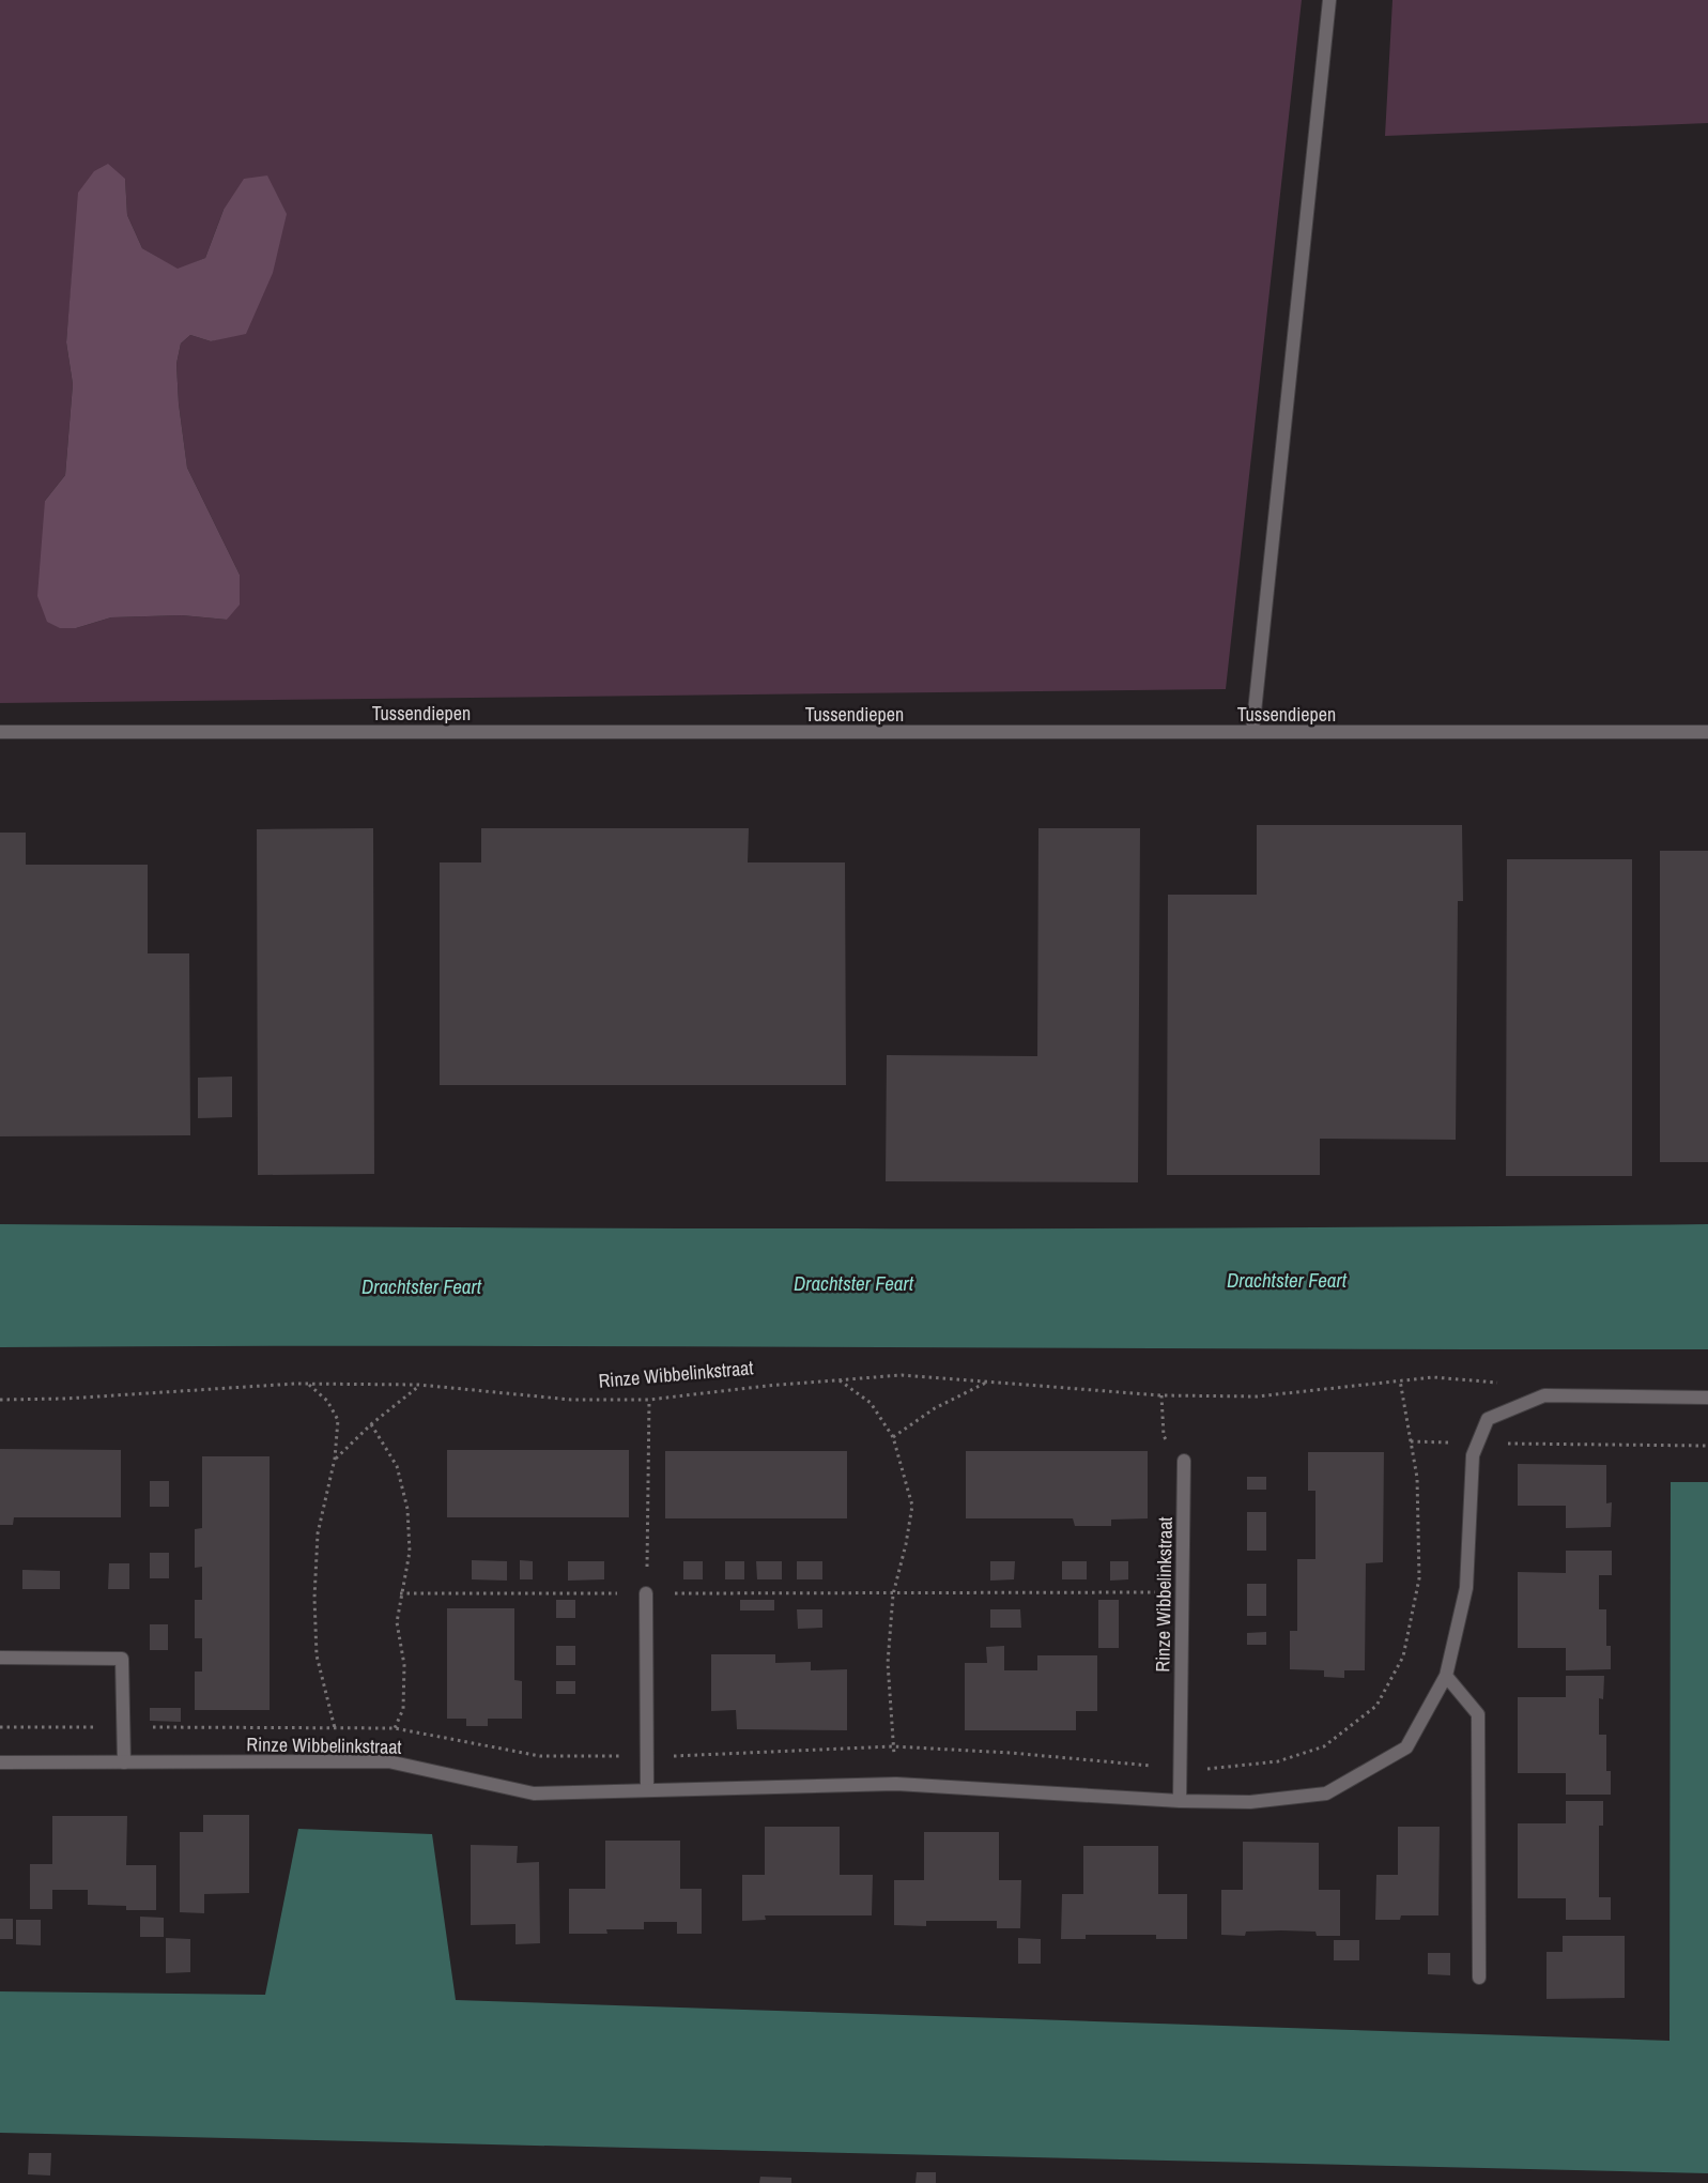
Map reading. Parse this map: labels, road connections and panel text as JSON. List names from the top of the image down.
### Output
{
  "streets": {
    "street": ["Tussendiepen", "Rinze Wibbelinkstraat"]
  },
  "water": ["Drachtster Feart"]
}
